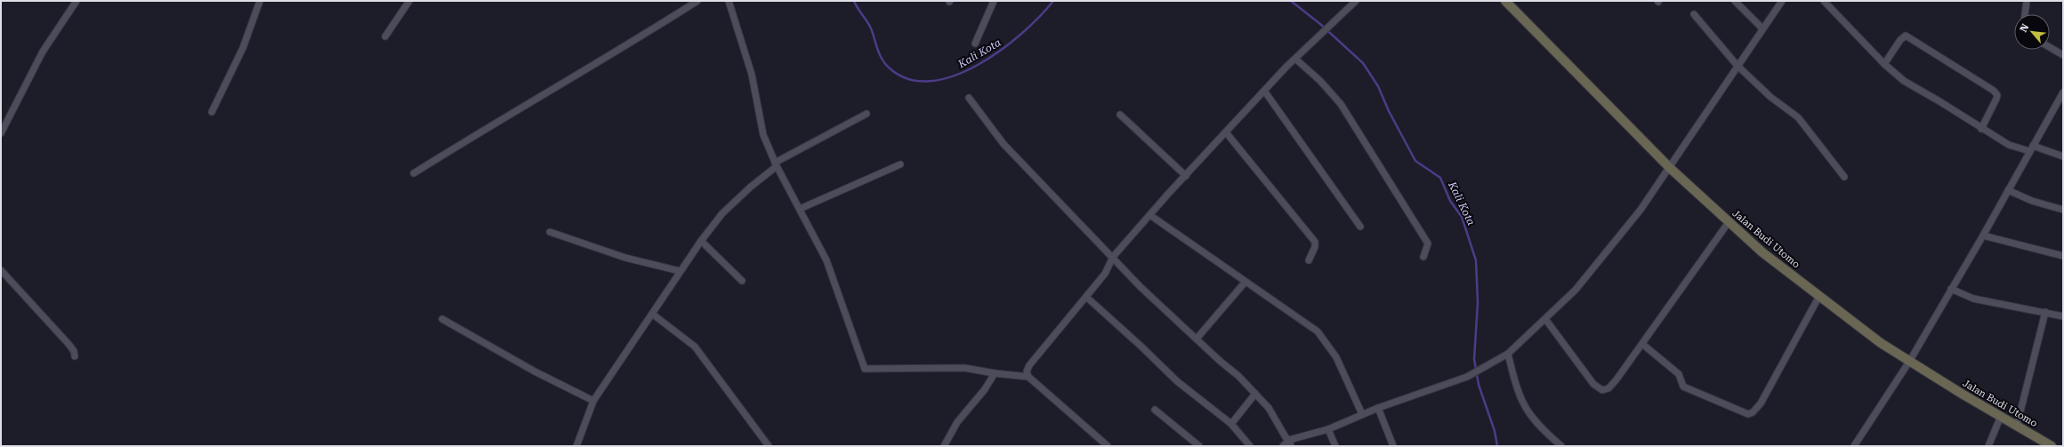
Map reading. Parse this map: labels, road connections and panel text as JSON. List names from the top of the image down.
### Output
{
  "streets": {
    "street": ["Jalan Budi Utomo"]
  },
  "water": ["Kali Kota"],
  "north": "top left"
}
